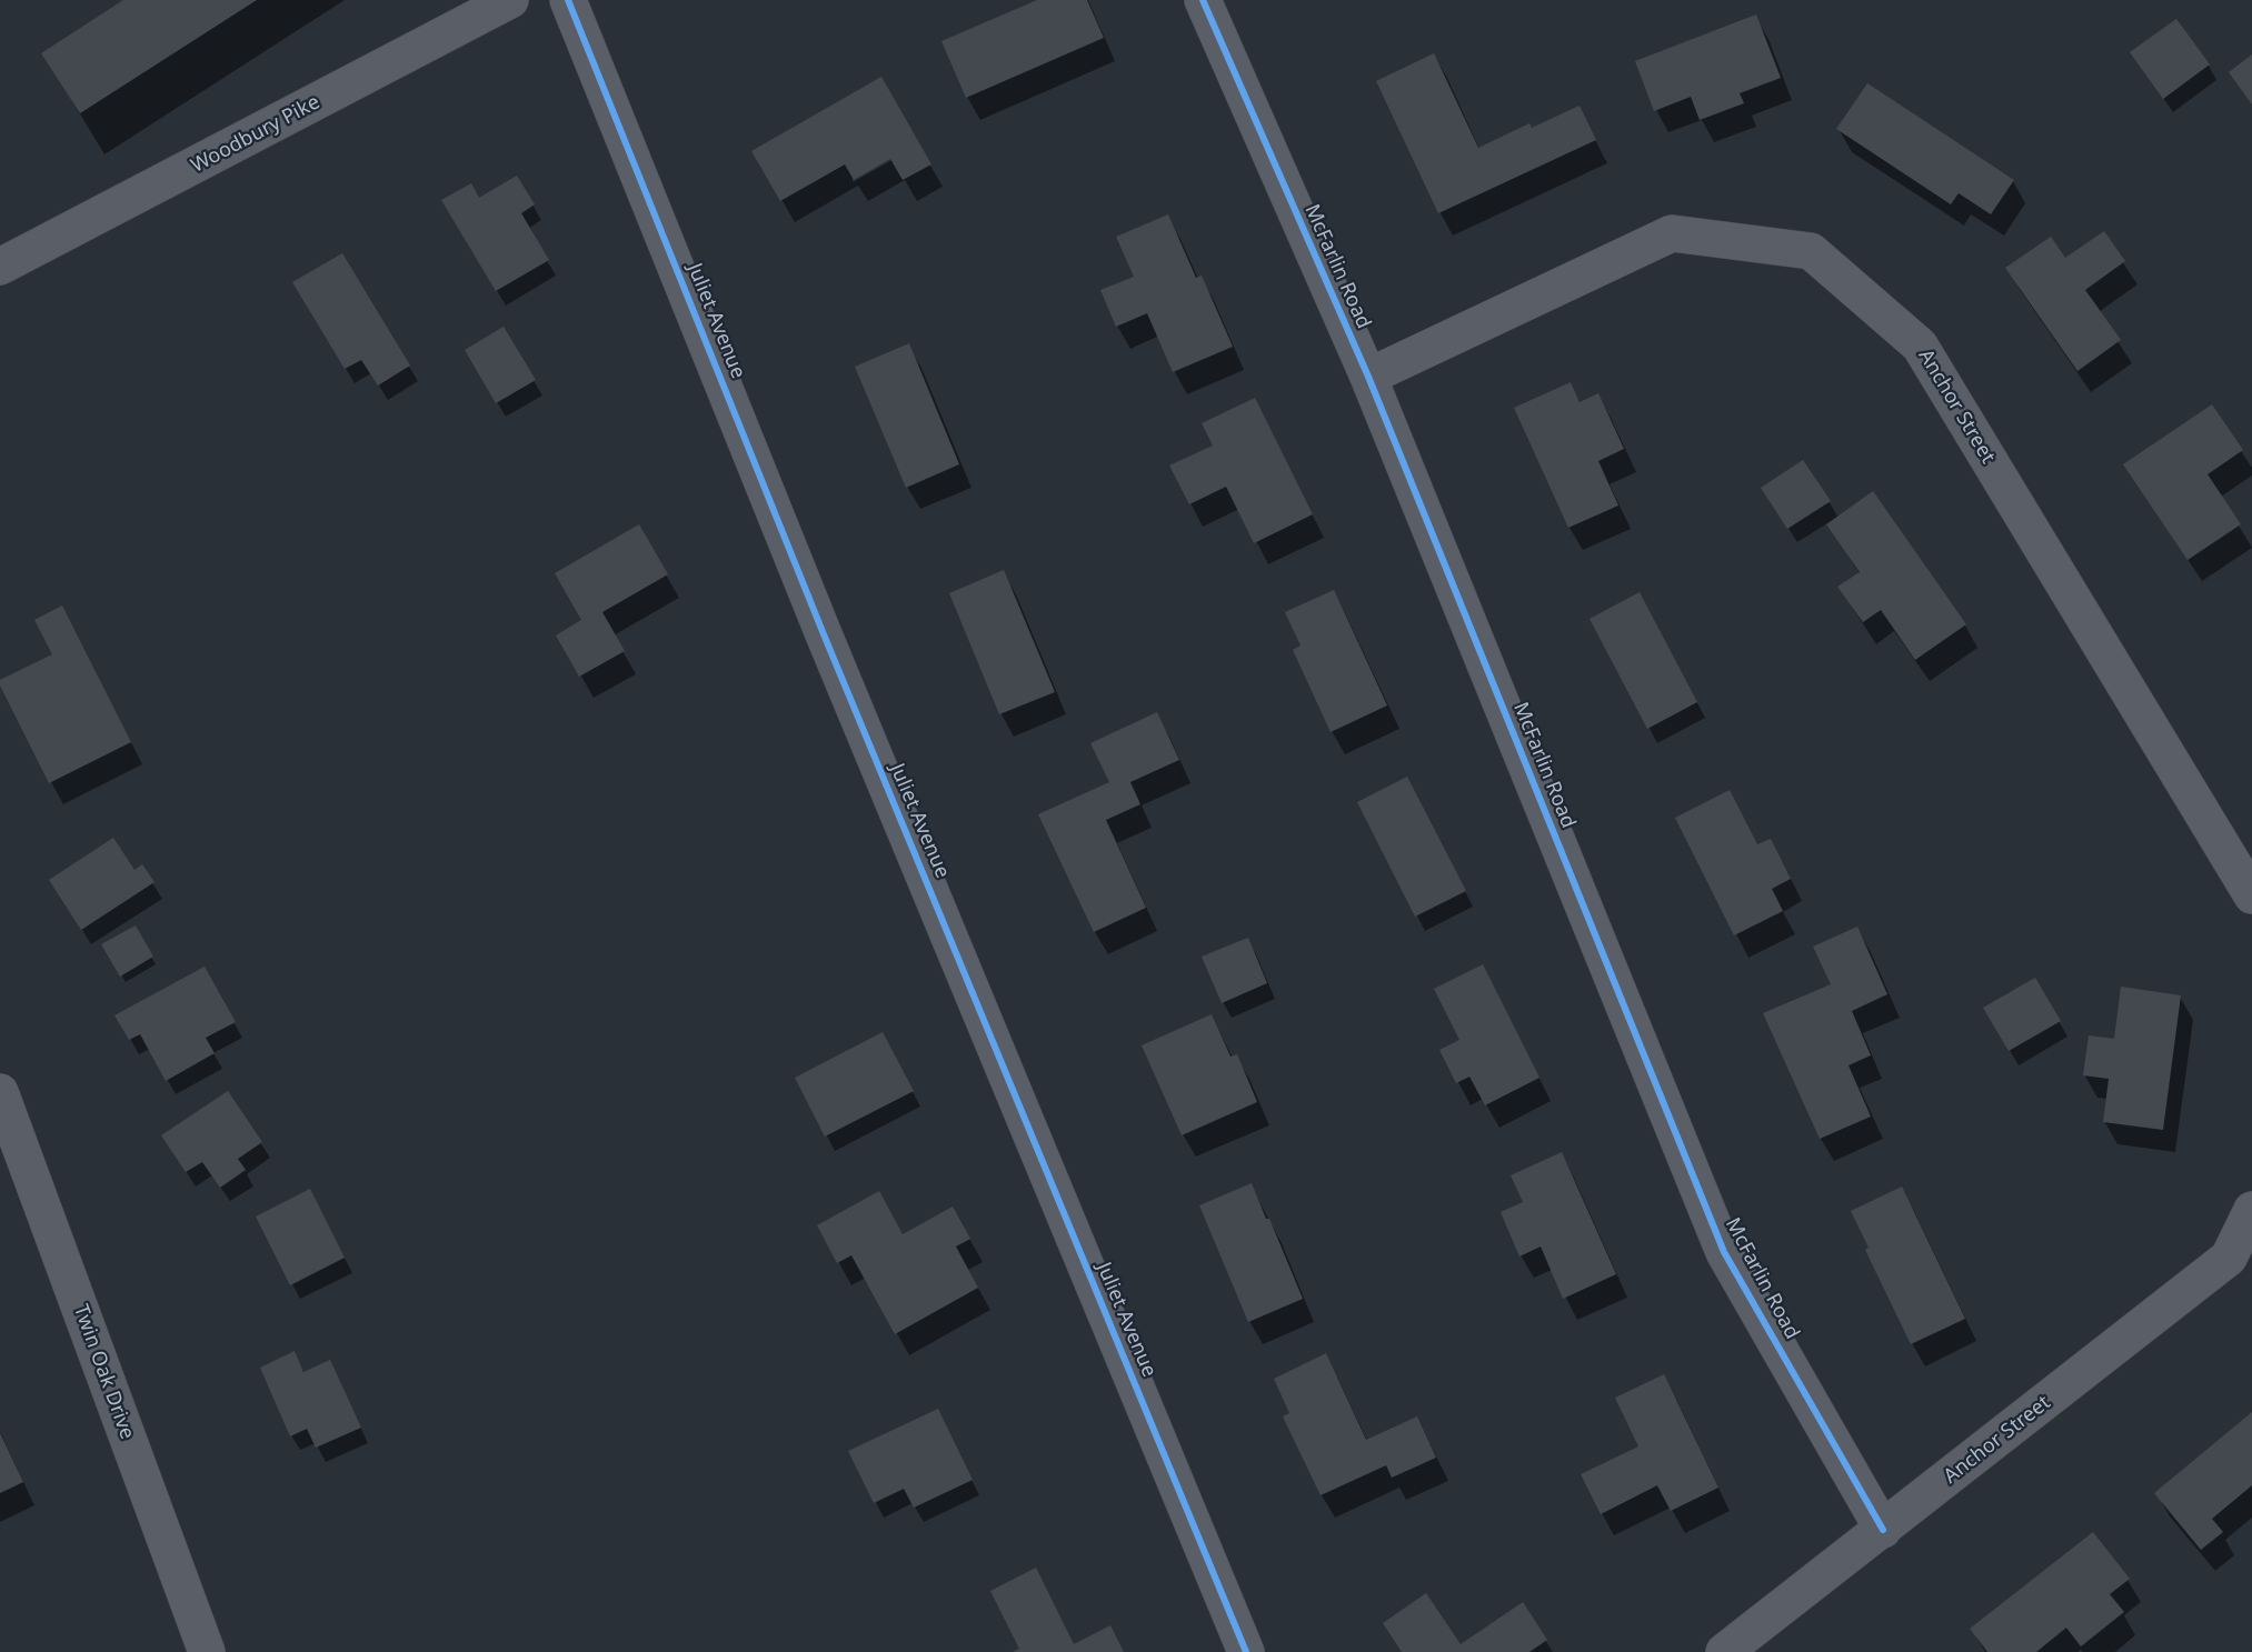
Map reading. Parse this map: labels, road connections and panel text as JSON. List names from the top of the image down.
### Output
{
  "streets": {
    "street": [
      "Woodbury Pike",
      "McFarlin Road",
      "Juliet Avenue",
      "Anchor Street",
      "Twin Oak Drive"
    ]
  },
  "crossings": [
    ["McFarlin Road", "Anchor Street"]
  ]
}
